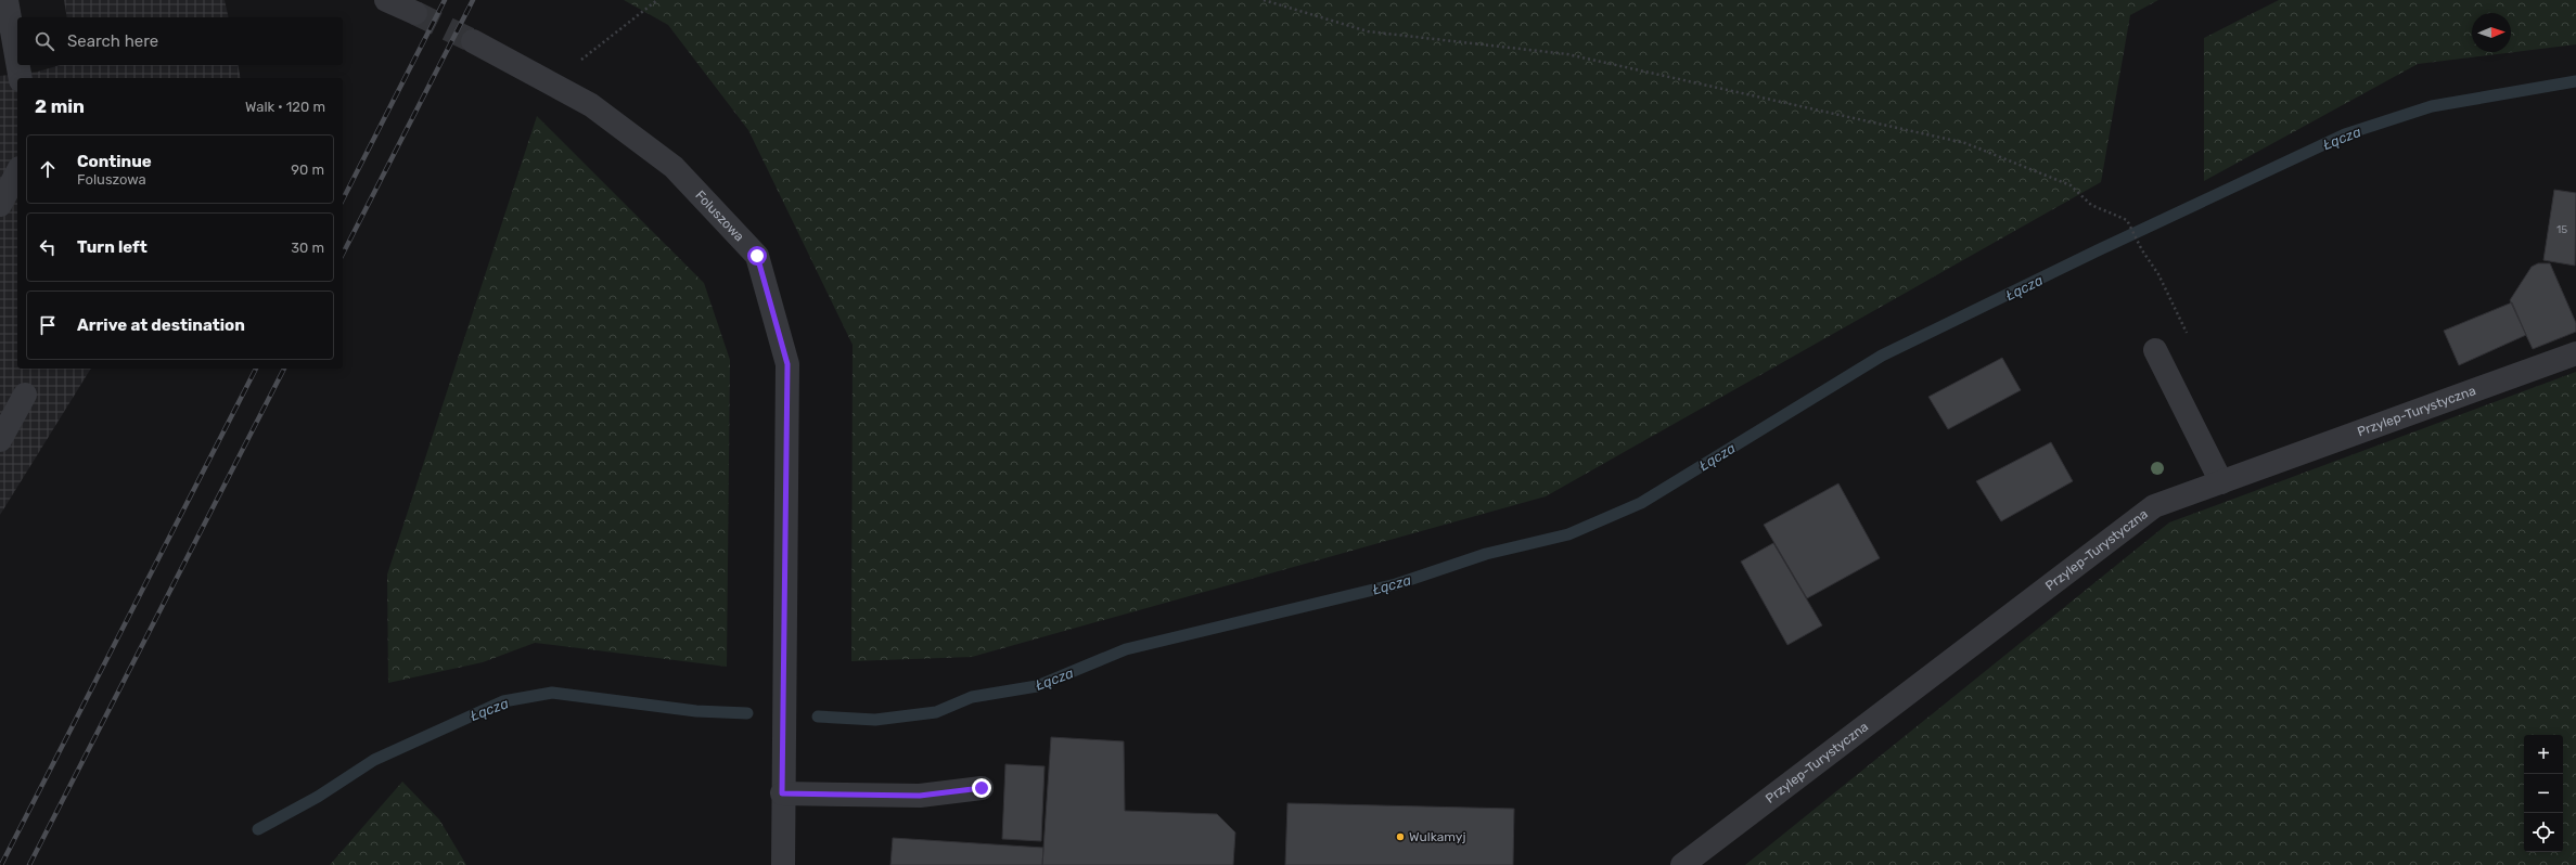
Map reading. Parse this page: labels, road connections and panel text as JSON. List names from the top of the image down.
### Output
{
  "streets": {
    "street": ["Foluszowa", "Przylep-Turystyczna"]
  },
  "water": ["Łącza"],
  "places": ["Wulkamyj"],
  "house_numbers": ["15"],
  "north": "right",
  "page": {
    "search": "Search here",
    "heading": ["2 min", "Walk · 120 m"],
    "list": [
      ["Continue", "Foluszowa", "90 m"],
      ["Turn left", "30 m"],
      "Arrive at destination"
    ],
    "map_buttons": ["+", "−"]
  }
}
